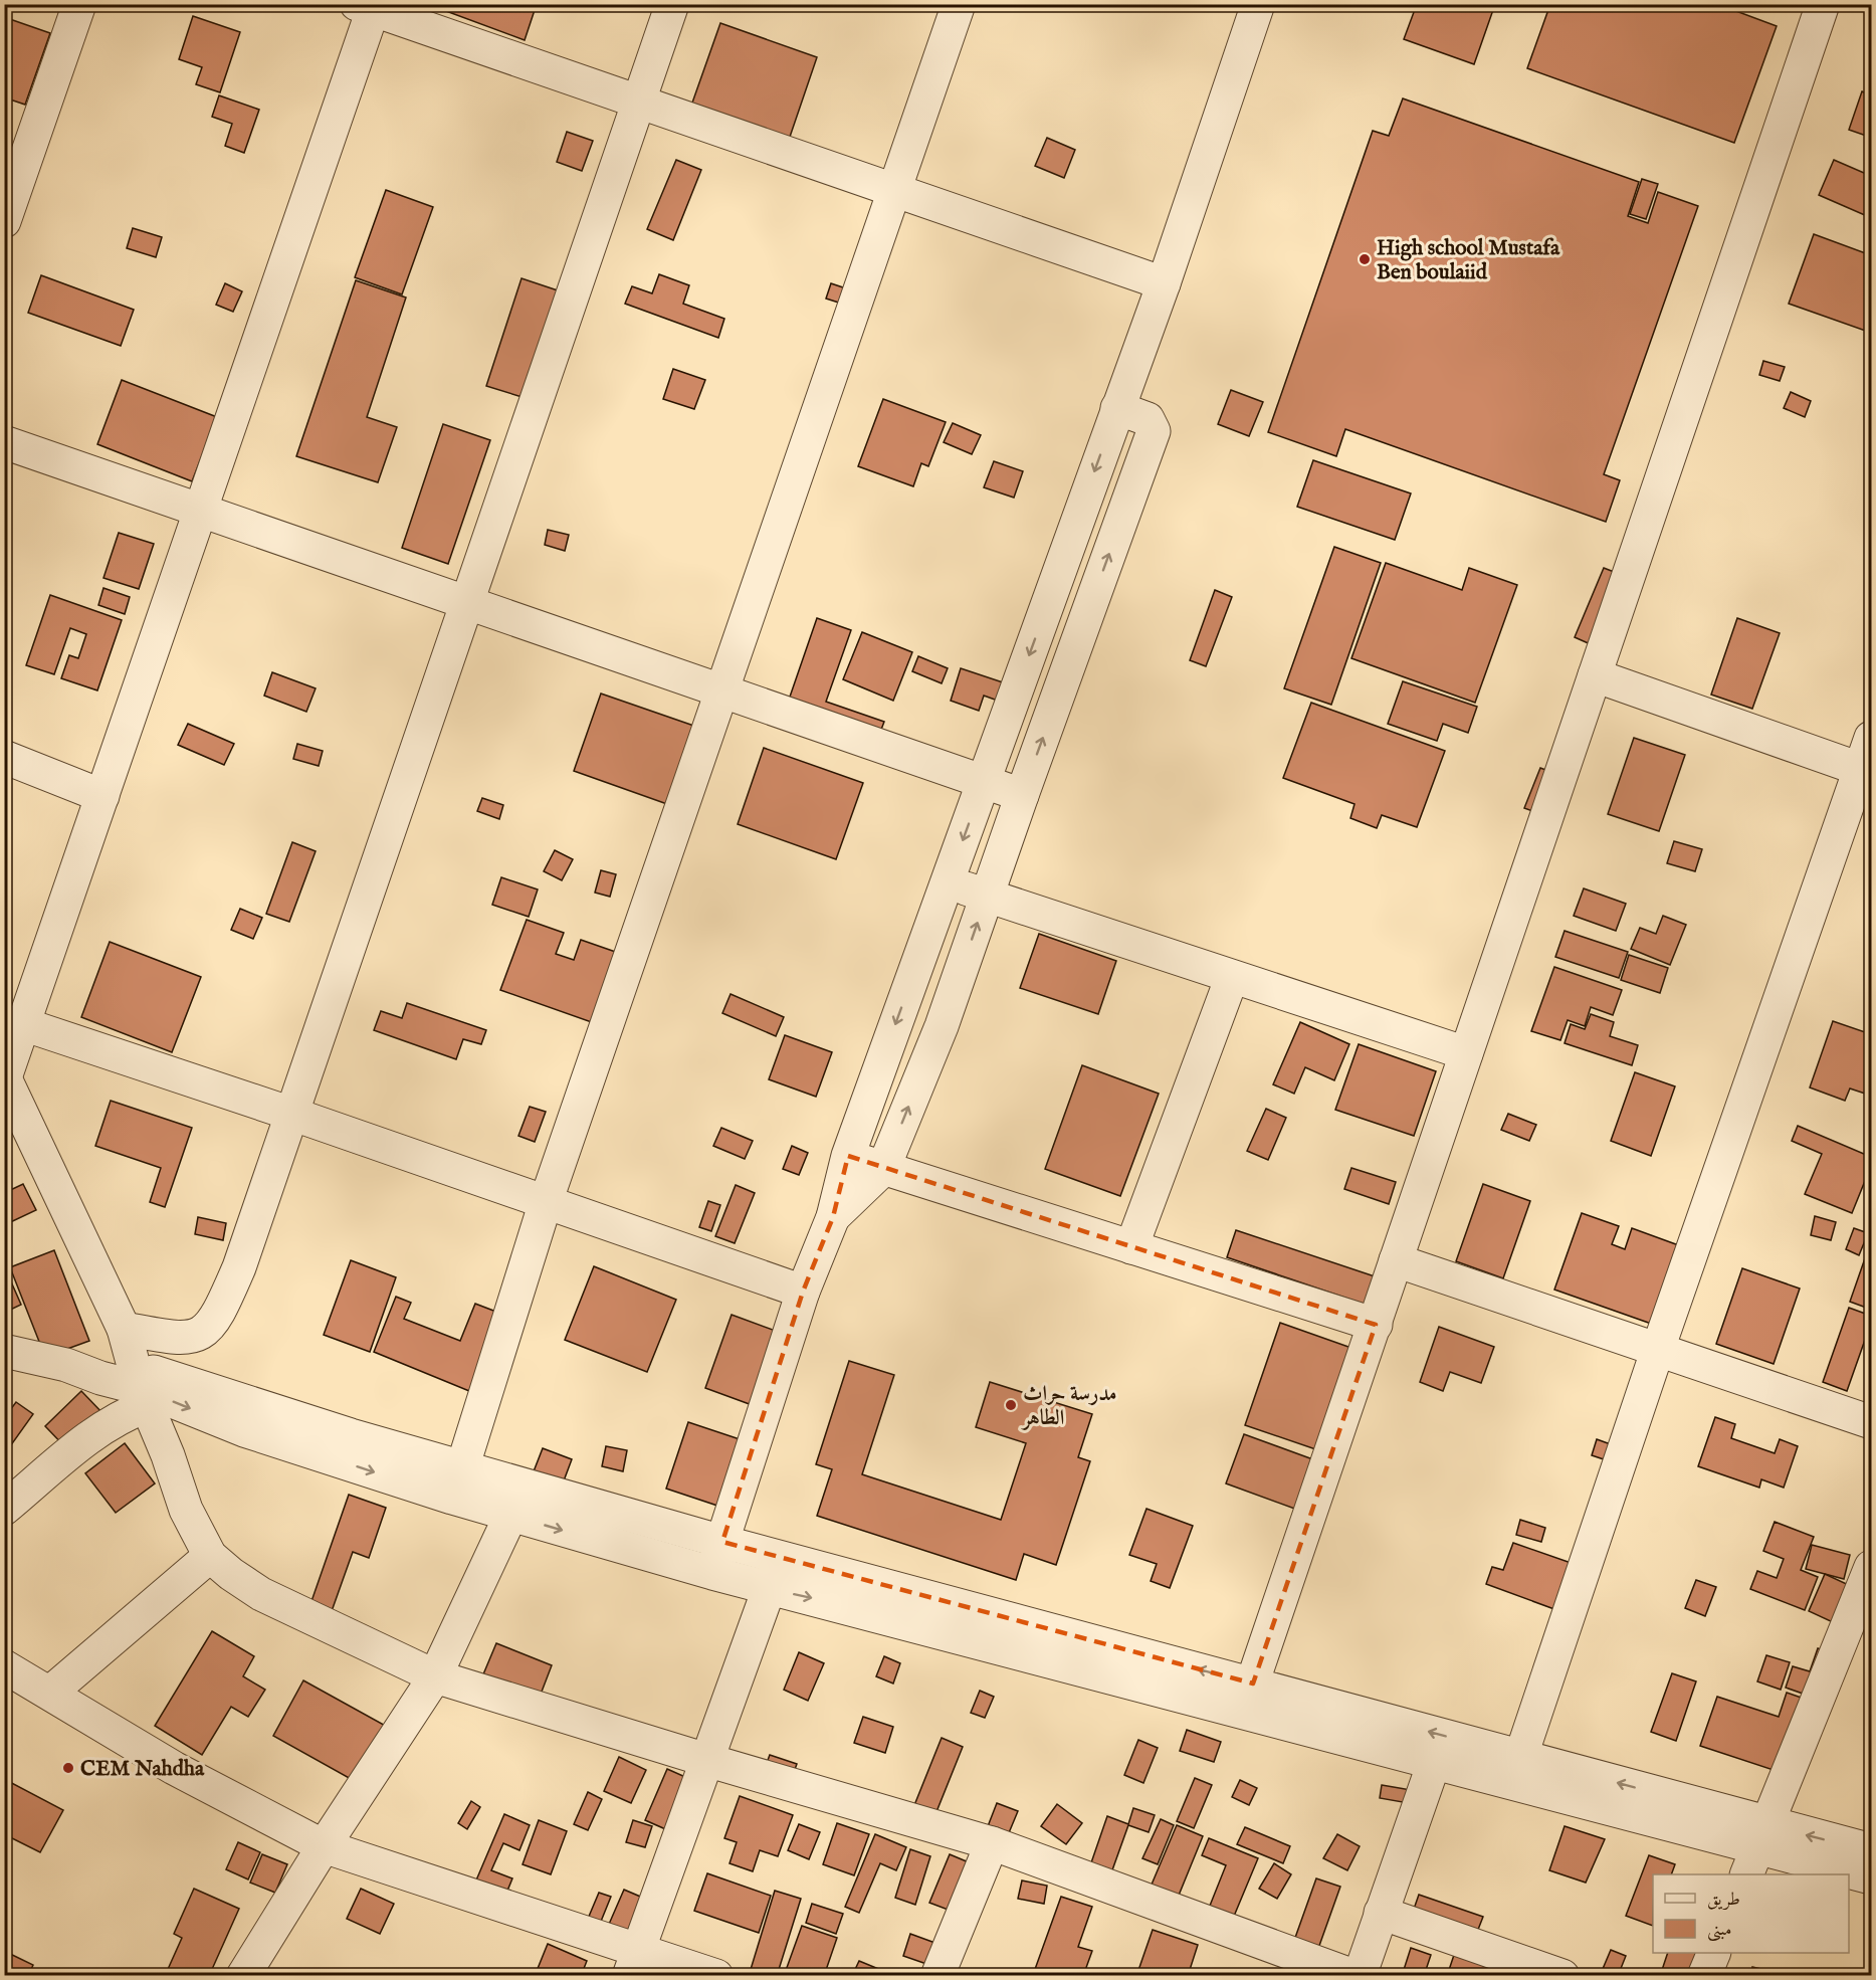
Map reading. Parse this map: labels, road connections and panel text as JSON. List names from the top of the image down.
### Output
{
  "places": ["High school Mustafa Ben boulaiid", "مدرسة حراث الطاهر", "CEM Nahdha"],
  "legend": ["طريق", "مبنى"]
}
